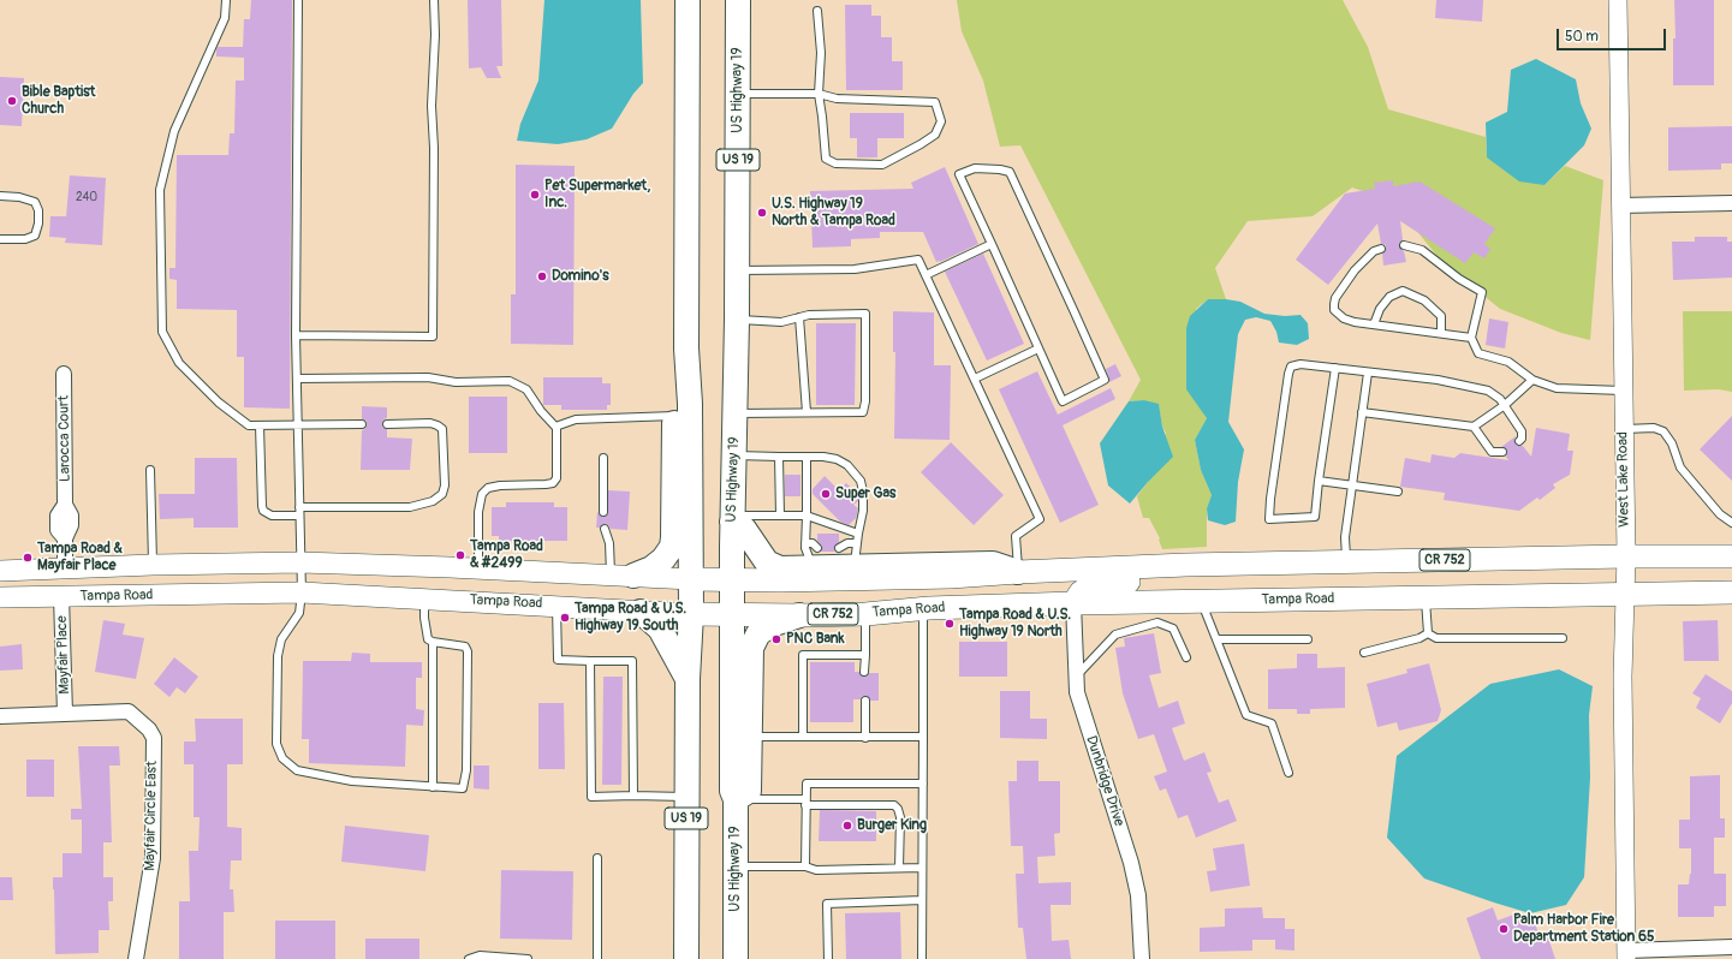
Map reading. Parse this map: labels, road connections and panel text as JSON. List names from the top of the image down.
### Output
{
  "streets": {
    "highway": ["US Highway 19", "US 19"],
    "main road": ["CR 752", "Tampa Road"],
    "street": [
      "Larocca Court",
      "West Lake Road",
      "Mayfair Place",
      "Dunbridge Drive",
      "Mayfair Circle East"
    ]
  },
  "crossings": [
    ["US Highway 19", "Tampa Road"],
    ["US 19", "Tampa Road"],
    ["Larocca Court", "Tampa Road"],
    ["West Lake Road", "Tampa Road"],
    ["Tampa Road", "Mayfair Place"],
    ["Tampa Road", "Dunbridge Drive"],
    ["Mayfair Place", "Mayfair Circle East"]
  ],
  "places": [
    "Bible Baptist Church",
    "Pet Supermarket, Inc.",
    "U.S. Highway 19 North & Tampa Road",
    "Domino's",
    "Super Gas",
    "Tampa Road & #2499",
    "Tampa Road & Mayfair Place",
    "Tampa Road & U.S. Highway 19 South",
    "Tampa Road & U.S. Highway 19 North",
    "PNC Bank",
    "Burger King",
    "Palm Harbor Fire Department Station 65"
  ],
  "house_numbers": ["240"],
  "scale_bar": "50 m"
}
